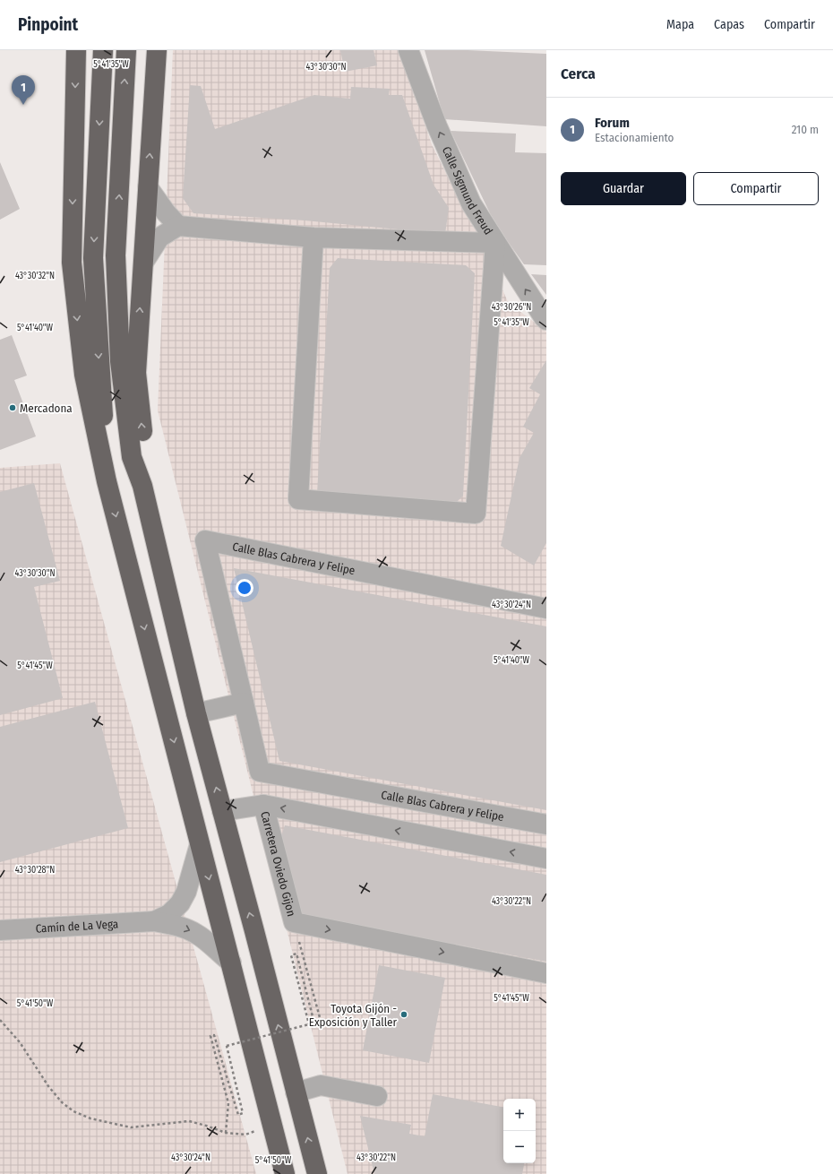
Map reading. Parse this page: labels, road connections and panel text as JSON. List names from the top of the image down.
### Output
{
  "streets": {
    "street": [
      "Calle Sigmund Freud",
      "Calle Blas Cabrera y Felipe",
      "Carretera Oviedo Gijon",
      "Camín de La Vega"
    ]
  },
  "one_way": ["Calle Sigmund Freud"],
  "places": ["Mercadona", "Toyota Gijón - Exposición y Taller"],
  "page": {
    "header": "Pinpoint",
    "nav": ["Mapa", "Capas", "Compartir"],
    "heading": "Cerca",
    "pins": "1",
    "list": [
      {
        "mark": "1",
        "name": "Forum",
        "note": "Estacionamiento",
        "value": "210 m"
      }
    ],
    "buttons": ["Guardar", "Compartir"],
    "map_buttons": ["+", "−"]
  },
  "coordinates": [
    "5°41'35\"W",
    "43°30'30\"N",
    "43°30'32\"N",
    "43°30'26\"N",
    "5°41'40\"W",
    "43°30'24\"N",
    "5°41'45\"W",
    "43°30'28\"N",
    "43°30'22\"N",
    "5°41'50\"W"
  ]
}
